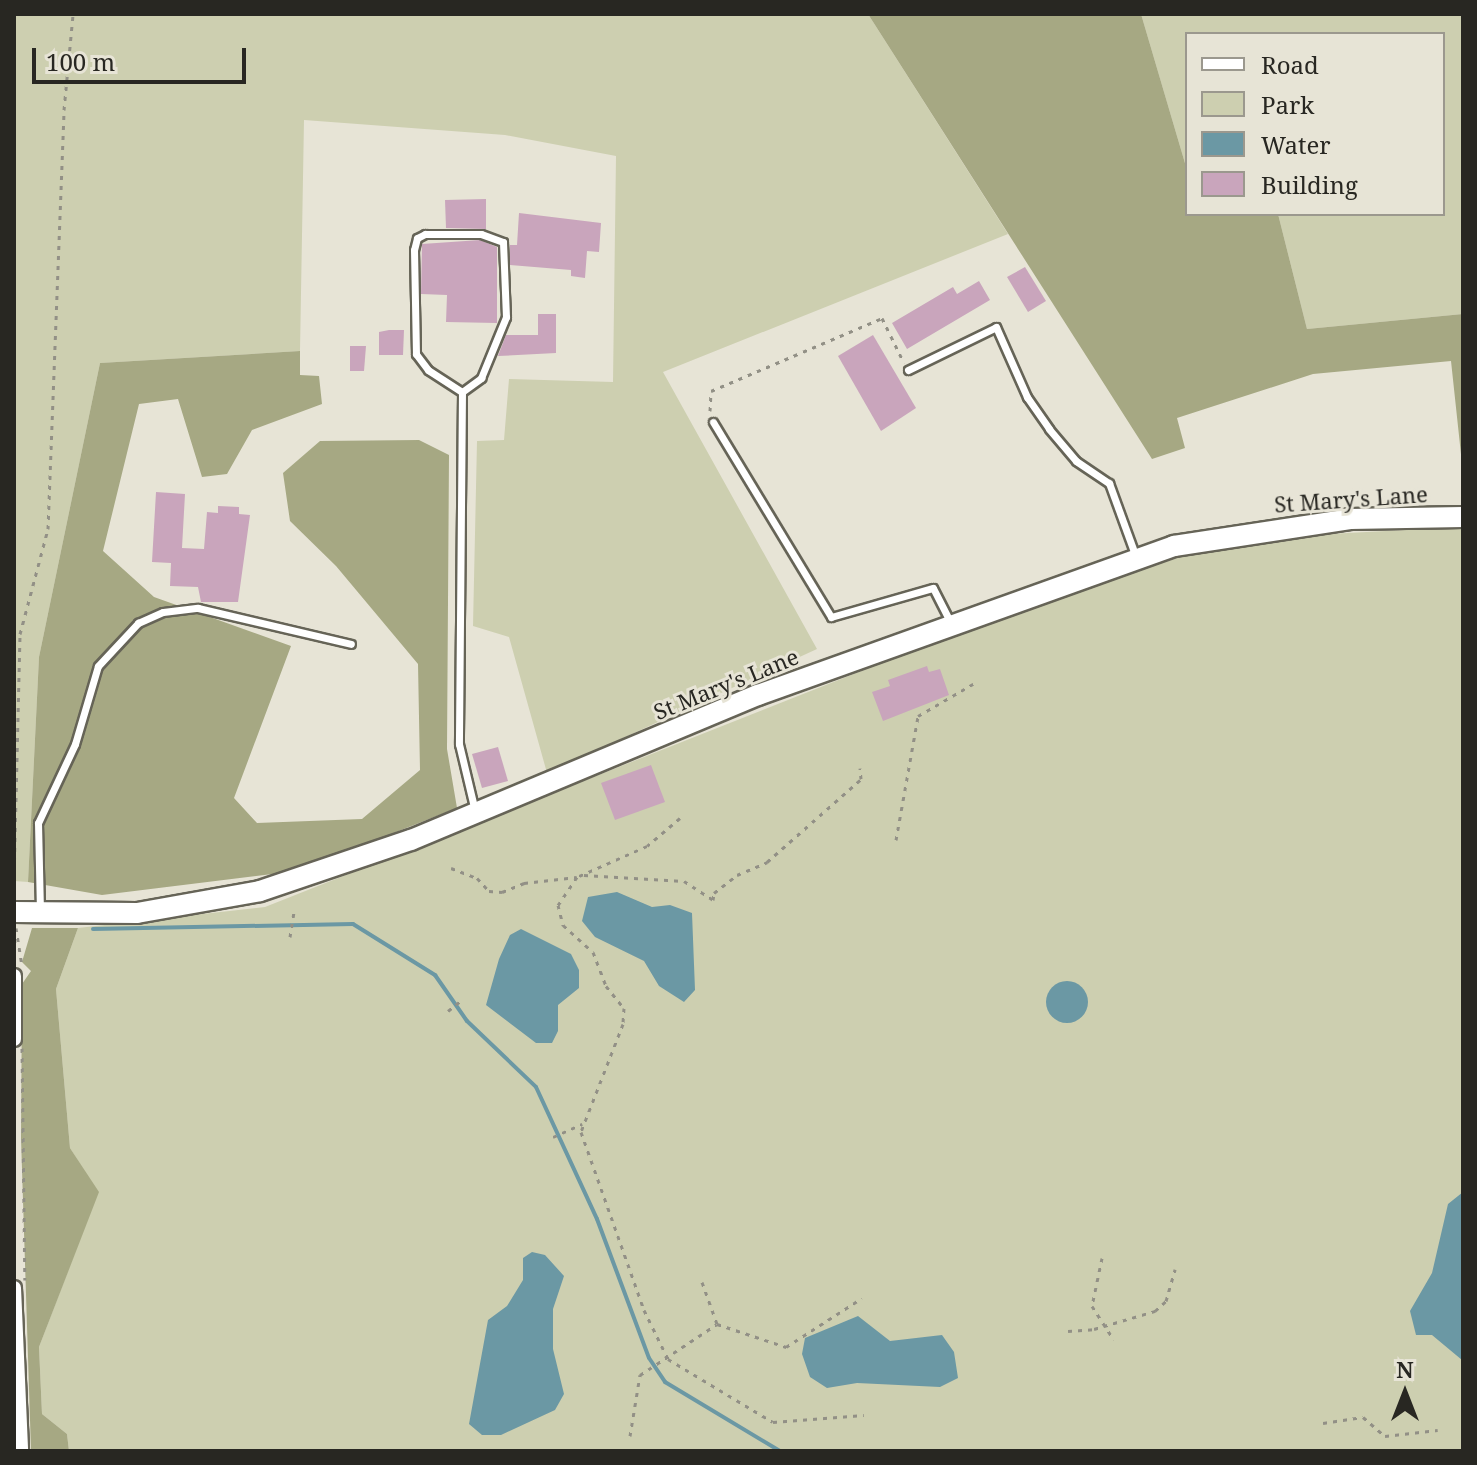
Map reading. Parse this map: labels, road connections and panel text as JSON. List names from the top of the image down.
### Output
{
  "streets": {
    "main road": ["St Mary's Lane"]
  },
  "legend": [
    "Road",
    "Park",
    "Water",
    "Building"
  ],
  "scale_bar": "100 m",
  "north": "top"
}
